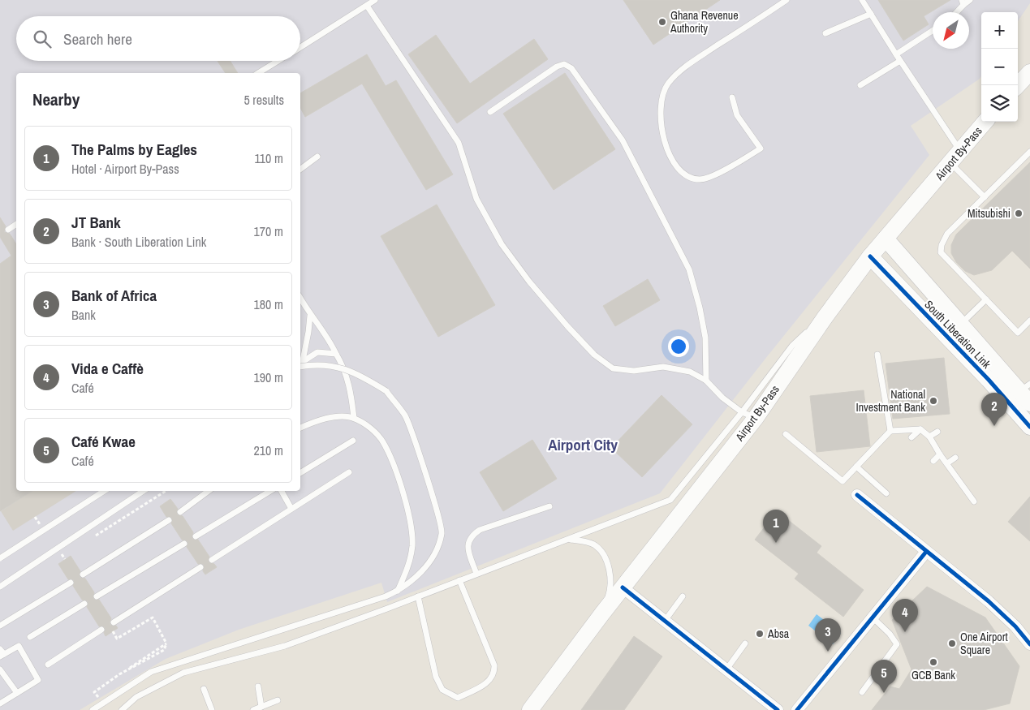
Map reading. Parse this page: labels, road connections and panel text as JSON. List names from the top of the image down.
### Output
{
  "streets": {
    "main road": ["Airport By-Pass", "South Liberation Link"]
  },
  "crossings": [
    ["Airport By-Pass", "South Liberation Link"]
  ],
  "districts": ["Airport City"],
  "places": [
    "Ghana Revenue Authority",
    "Mitsubishi",
    "National Investment Bank",
    "Absa",
    "One Airport Square",
    "GCB Bank"
  ],
  "north": "bottom left",
  "page": {
    "map_buttons": ["+", "−"],
    "search": "Search here",
    "heading": ["Nearby", "5 results"],
    "list": [
      {
        "mark": "1",
        "name": "The Palms by Eagles",
        "note": "Hotel · Airport By-Pass",
        "value": "110 m"
      },
      {
        "mark": "2",
        "name": "JT Bank",
        "note": "Bank · South Liberation Link",
        "value": "170 m"
      },
      {
        "mark": "3",
        "name": "Bank of Africa",
        "note": "Bank",
        "value": "180 m"
      },
      {
        "mark": "4",
        "name": "Vida e Caffè",
        "note": "Café",
        "value": "190 m"
      },
      {
        "mark": "5",
        "name": "Café Kwae",
        "note": "Café",
        "value": "210 m"
      }
    ],
    "pins": [
      "2",
      "1",
      "4",
      "3",
      "5"
    ]
  }
}
